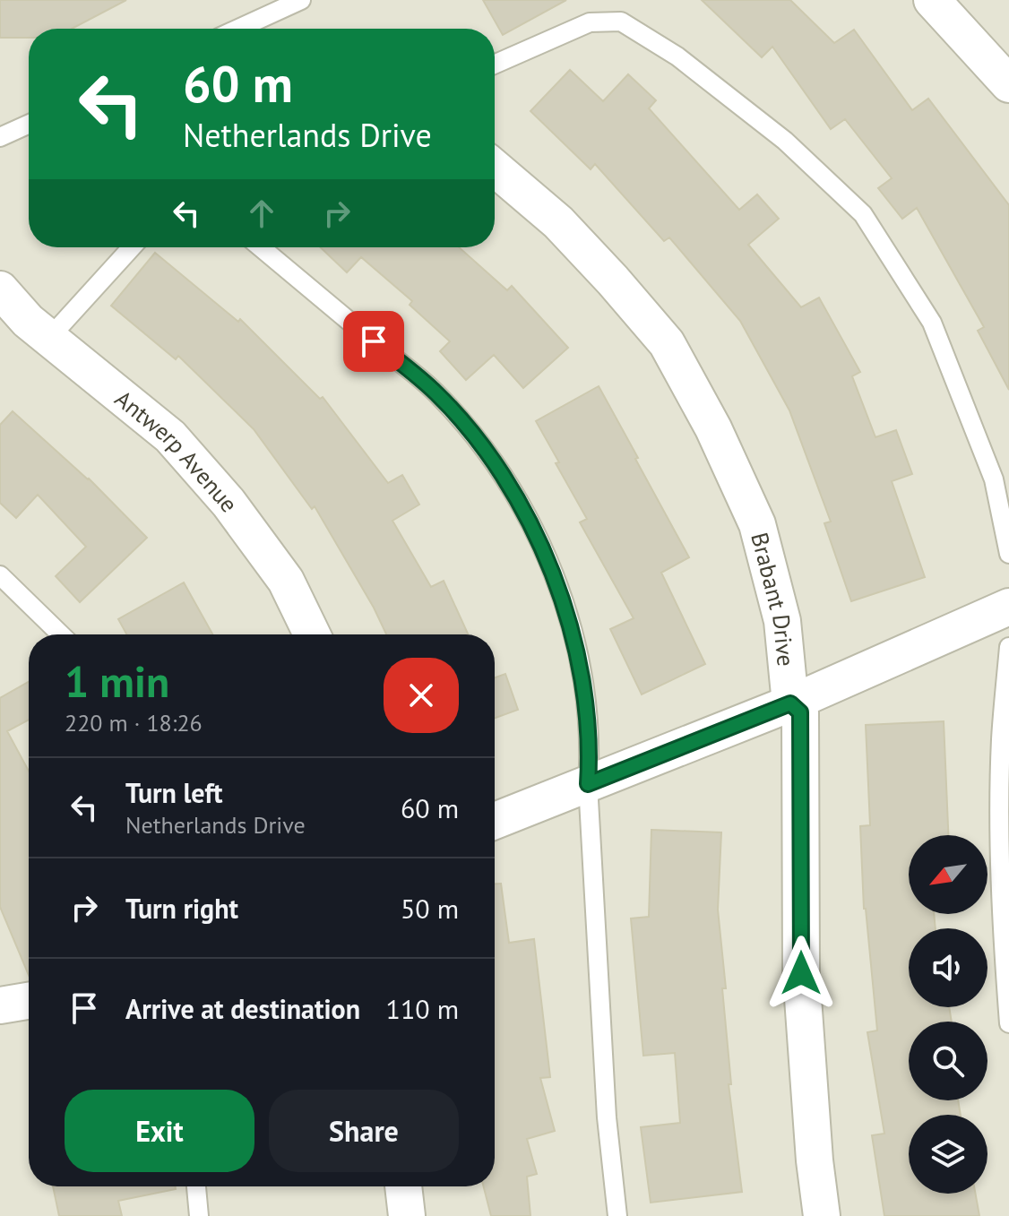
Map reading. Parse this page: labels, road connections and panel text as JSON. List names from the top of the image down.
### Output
{
  "streets": {
    "street": ["Antwerp Avenue", "Brabant Drive"]
  },
  "north": "bottom left",
  "page": {
    "turn": ["60 m", "Netherlands Drive"],
    "heading": ["1 min", "220 m · 18:26"],
    "list": [
      {
        "name": "Turn left",
        "note": "Netherlands Drive",
        "value": "60 m"
      },
      {
        "name": "Turn right",
        "value": "50 m"
      },
      {
        "name": "Arrive at destination",
        "value": "110 m"
      }
    ],
    "buttons": ["Exit", "Share"]
  }
}
